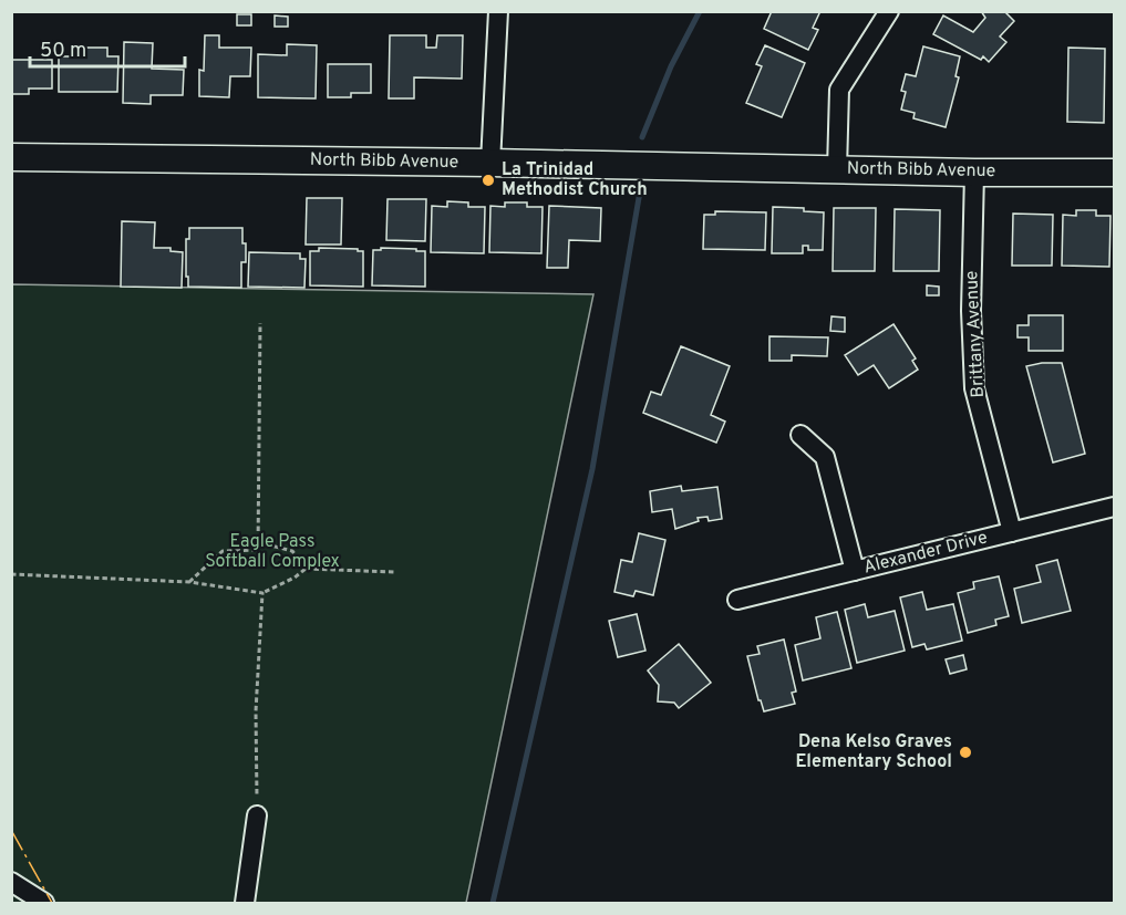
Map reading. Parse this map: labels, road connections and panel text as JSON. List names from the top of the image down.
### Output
{
  "streets": {
    "main road": ["North Bibb Avenue"],
    "street": ["Brittany Avenue", "Alexander Drive"]
  },
  "crossings": [
    ["North Bibb Avenue", "Brittany Avenue"],
    ["Brittany Avenue", "Alexander Drive"]
  ],
  "parks": ["Eagle Pass Softball Complex"],
  "places": ["La Trinidad Methodist Church", "Dena Kelso Graves Elementary School"],
  "scale_bar": "50 m"
}
